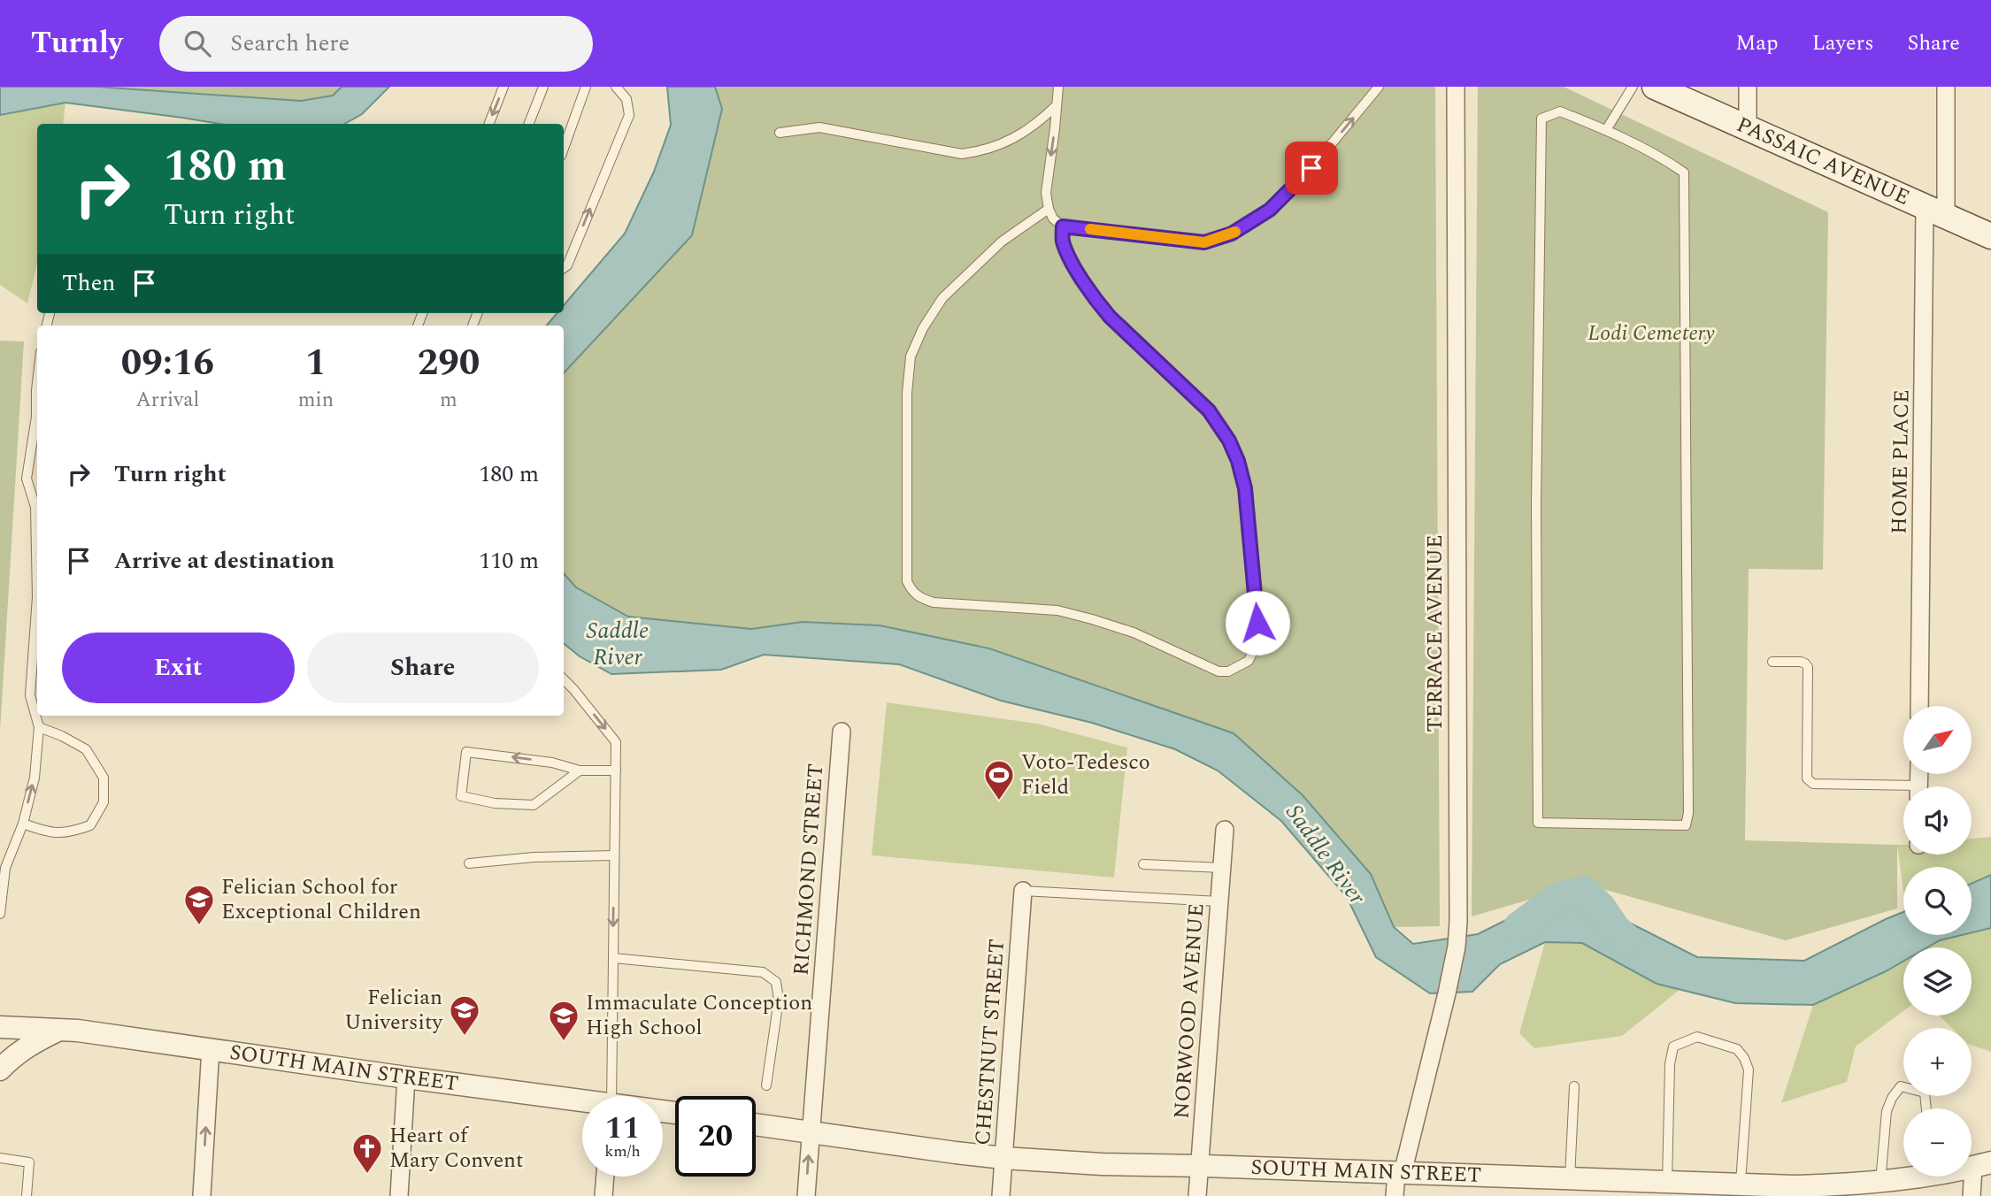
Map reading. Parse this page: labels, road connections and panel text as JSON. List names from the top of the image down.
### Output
{
  "streets": {
    "main road": ["PASSAIC AVENUE"],
    "street": [
      "HOME PLACE",
      "TERRACE AVENUE",
      "RICHMOND STREET",
      "NORWOOD AVENUE",
      "CHESTNUT STREET",
      "SOUTH MAIN STREET"
    ]
  },
  "crossings": [
    ["PASSAIC AVENUE", "HOME PLACE"],
    ["TERRACE AVENUE", "SOUTH MAIN STREET"],
    ["RICHMOND STREET", "SOUTH MAIN STREET"],
    ["NORWOOD AVENUE", "SOUTH MAIN STREET"],
    ["CHESTNUT STREET", "SOUTH MAIN STREET"]
  ],
  "water": ["Saddle River"],
  "parks": ["Lodi Cemetery"],
  "places": {
    "sports": ["Voto-Tedesco Field"],
    "school or university": ["Felician School for Exceptional Children", "Felician University", "Immaculate Conception High School"],
    "church": ["Heart of Mary Convent"]
  },
  "north": "top right",
  "page": {
    "header": "Turnly",
    "search": "Search here",
    "nav": ["Map", "Layers", "Share"],
    "turn": ["180 m", "Turn right"],
    "then": "Then",
    "eta": [
      "09:16",
      "Arrival",
      "1",
      "min",
      "290",
      "m"
    ],
    "list": [
      {
        "name": "Turn right",
        "value": "180 m"
      },
      {
        "name": "Arrive at destination",
        "value": "110 m"
      }
    ],
    "buttons": ["Exit", "Share"],
    "map_buttons": ["+", "−"],
    "speed": "11 km/h",
    "limit": "20"
  }
}
